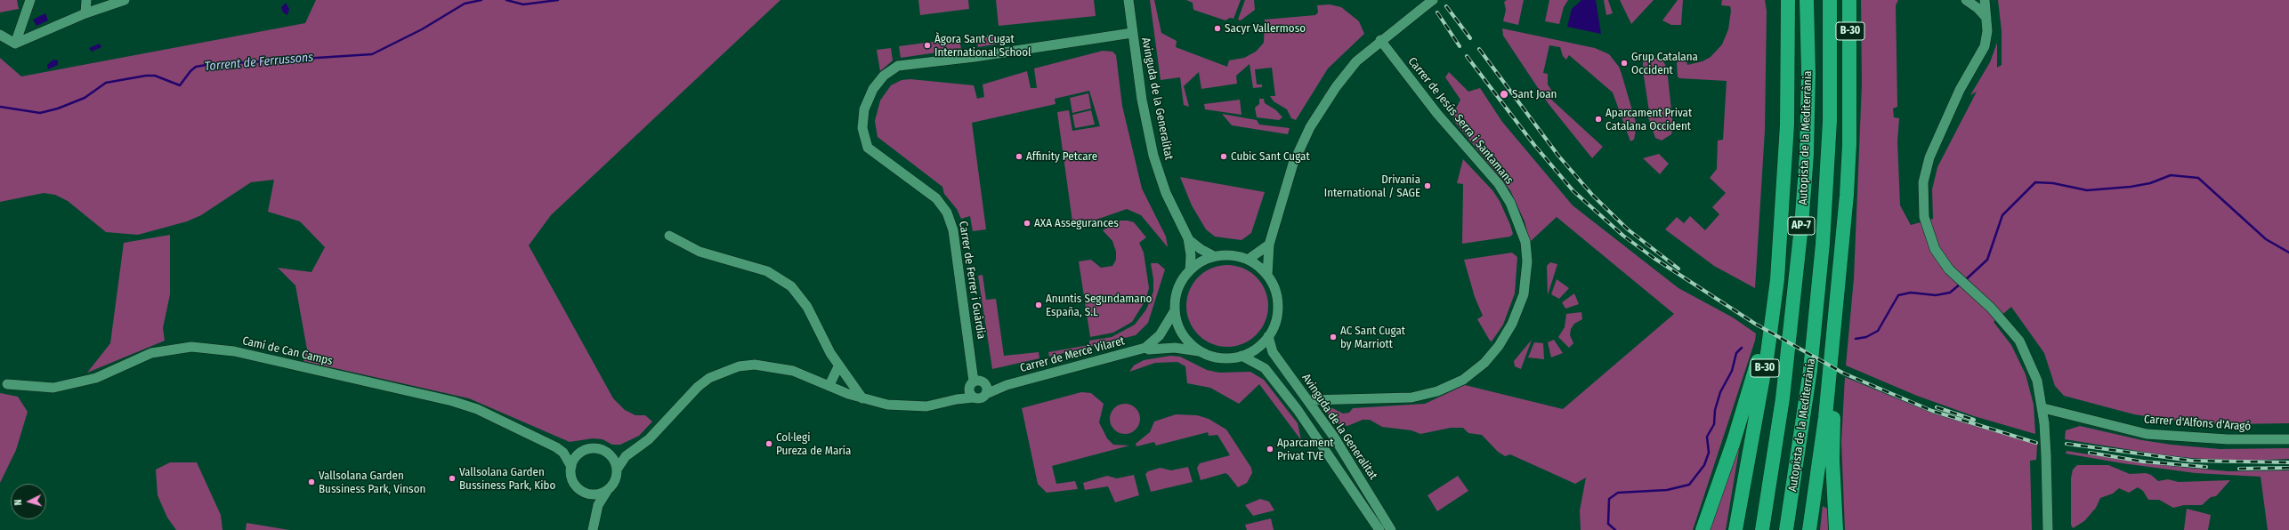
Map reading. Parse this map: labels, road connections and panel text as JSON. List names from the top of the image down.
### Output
{
  "streets": {
    "highway": ["B-30", "Autopista de la Mediterrània", "AP-7"],
    "street": [
      "Avinguda de la Generalitat",
      "Carrer de Jesús Serra i Santamans",
      "Carrer de Ferrer i Guàrdia",
      "Camí de Can Camps",
      "Carrer de Mercè Vilaret",
      "Carrer d'Alfons d'Aragó"
    ]
  },
  "crossings": [
    ["Avinguda de la Generalitat", "Carrer de Jesús Serra i Santamans"],
    ["Avinguda de la Generalitat", "Carrer de Ferrer i Guàrdia"],
    ["Avinguda de la Generalitat", "Carrer de Mercè Vilaret"],
    ["Carrer de Ferrer i Guàrdia", "Carrer de Mercè Vilaret"]
  ],
  "water": ["Torrent de Ferrussons"],
  "places": [
    "Sacyr Vallermoso",
    "Àgora Sant Cugat International School",
    "Grup Catalana Occident",
    "Sant Joan",
    "Aparcament Privat Catalana Occident",
    "Affinity Petcare",
    "Cubic Sant Cugat",
    "Drivania International / SAGE",
    "AXA Assegurances",
    "Anuntis Segundamano España, S.L",
    "AC Sant Cugat by Marriott",
    "Col·legi Pureza de María",
    "Aparcament Privat TVE",
    "Vallsolana Garden Bussiness Park, Kibo",
    "Vallsolana Garden Bussiness Park, Vinson"
  ],
  "north": "left"
}
